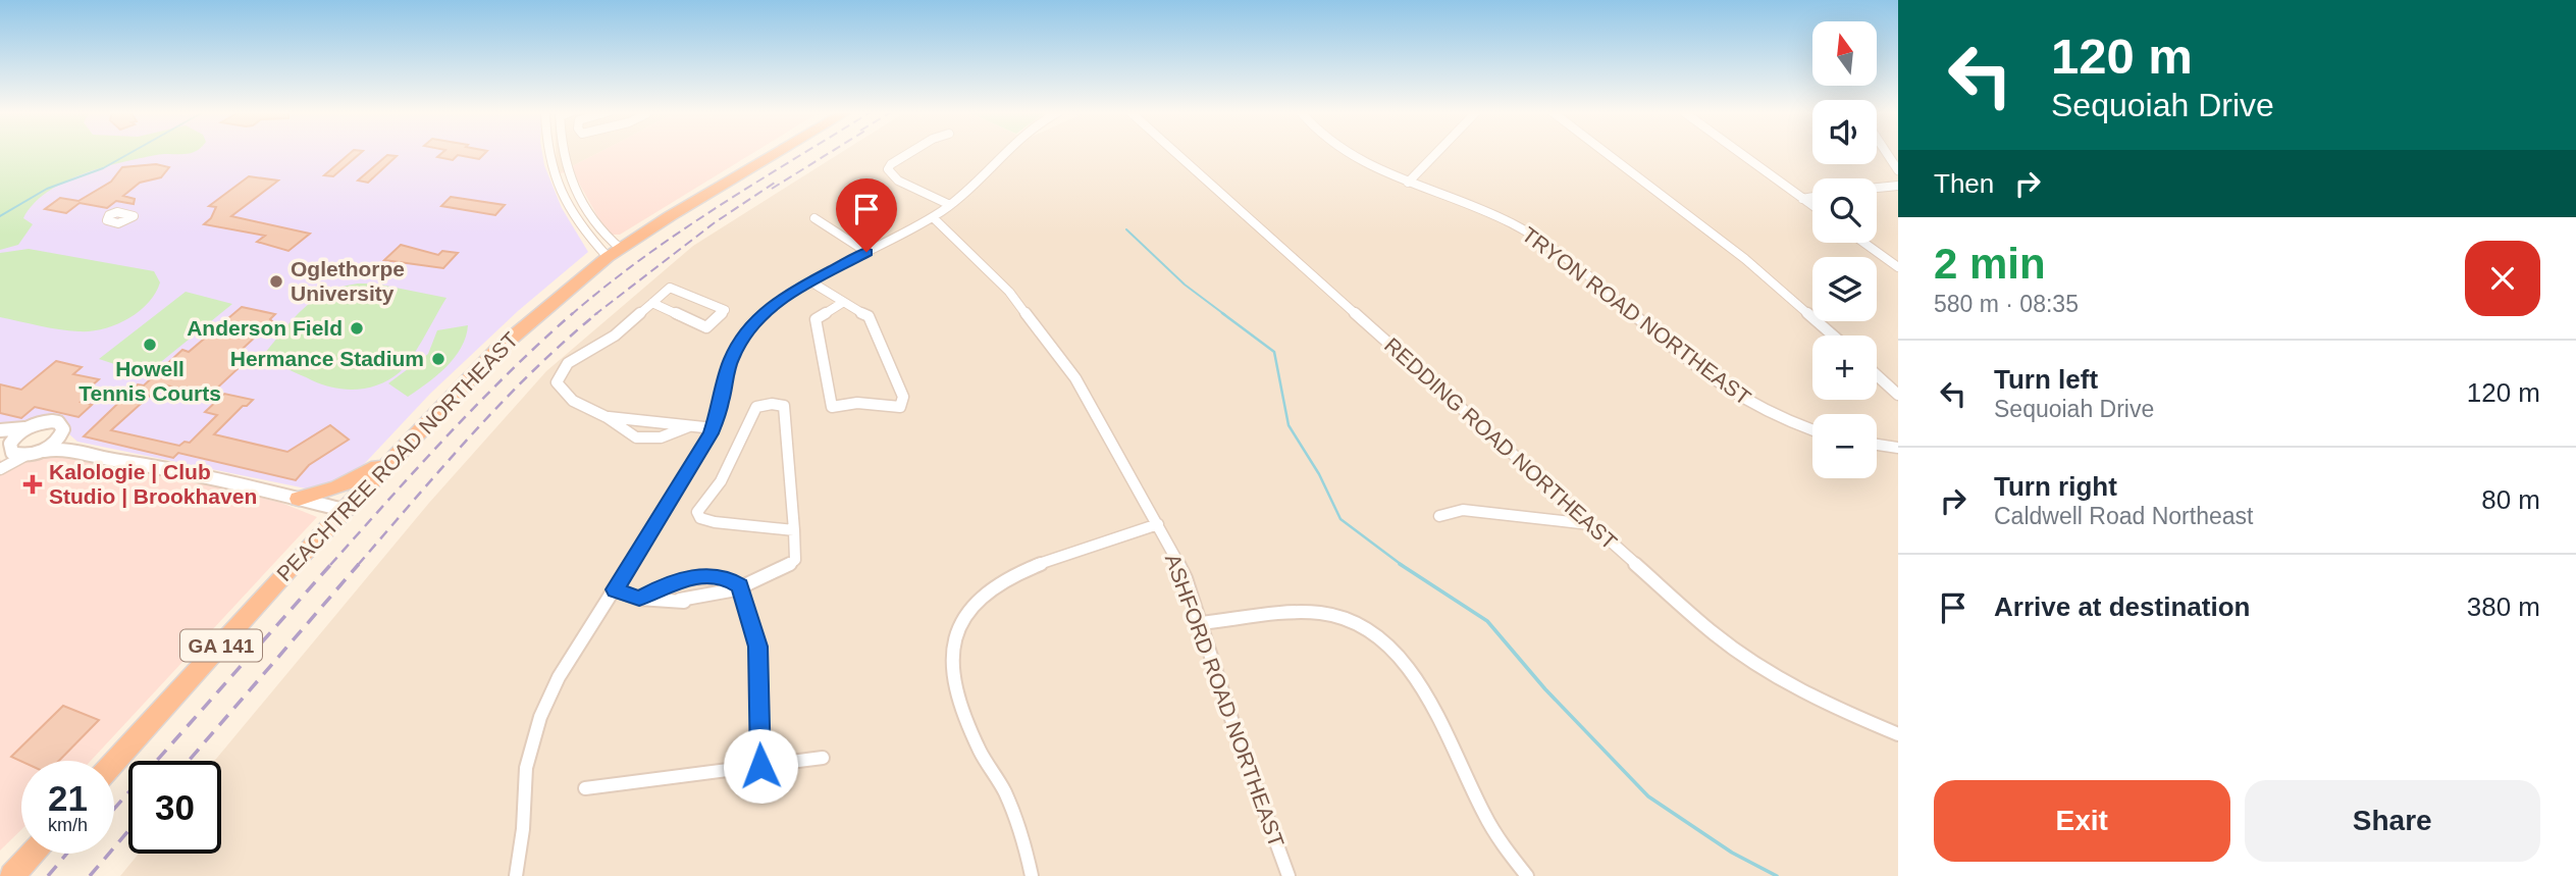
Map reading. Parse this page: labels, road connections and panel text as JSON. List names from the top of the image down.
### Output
{
  "streets": {
    "highway": ["PEACHTREE ROAD NORTHEAST", "GA 141"],
    "street": ["TRYON ROAD NORTHEAST", "REDDING ROAD NORTHEAST", "ASHFORD ROAD NORTHEAST"]
  },
  "places": {
    "other": [
      "Oglethorpe University",
      "Anderson Field",
      "Howell Tennis Courts",
      "Hermance Stadium"
    ],
    "health": ["Kalologie | Club Studio | Brookhaven"]
  },
  "north": "top",
  "page": {
    "turn": ["120 m", "Sequoiah Drive"],
    "map_buttons": ["+", "−"],
    "then": "Then",
    "heading": ["2 min", "580 m · 08:35"],
    "list": [
      {
        "name": "Turn left",
        "note": "Sequoiah Drive",
        "value": "120 m"
      },
      {
        "name": "Turn right",
        "note": "Caldwell Road Northeast",
        "value": "80 m"
      },
      {
        "name": "Arrive at destination",
        "value": "380 m"
      }
    ],
    "speed": "21 km/h",
    "limit": "30",
    "buttons": ["Exit", "Share"]
  }
}
